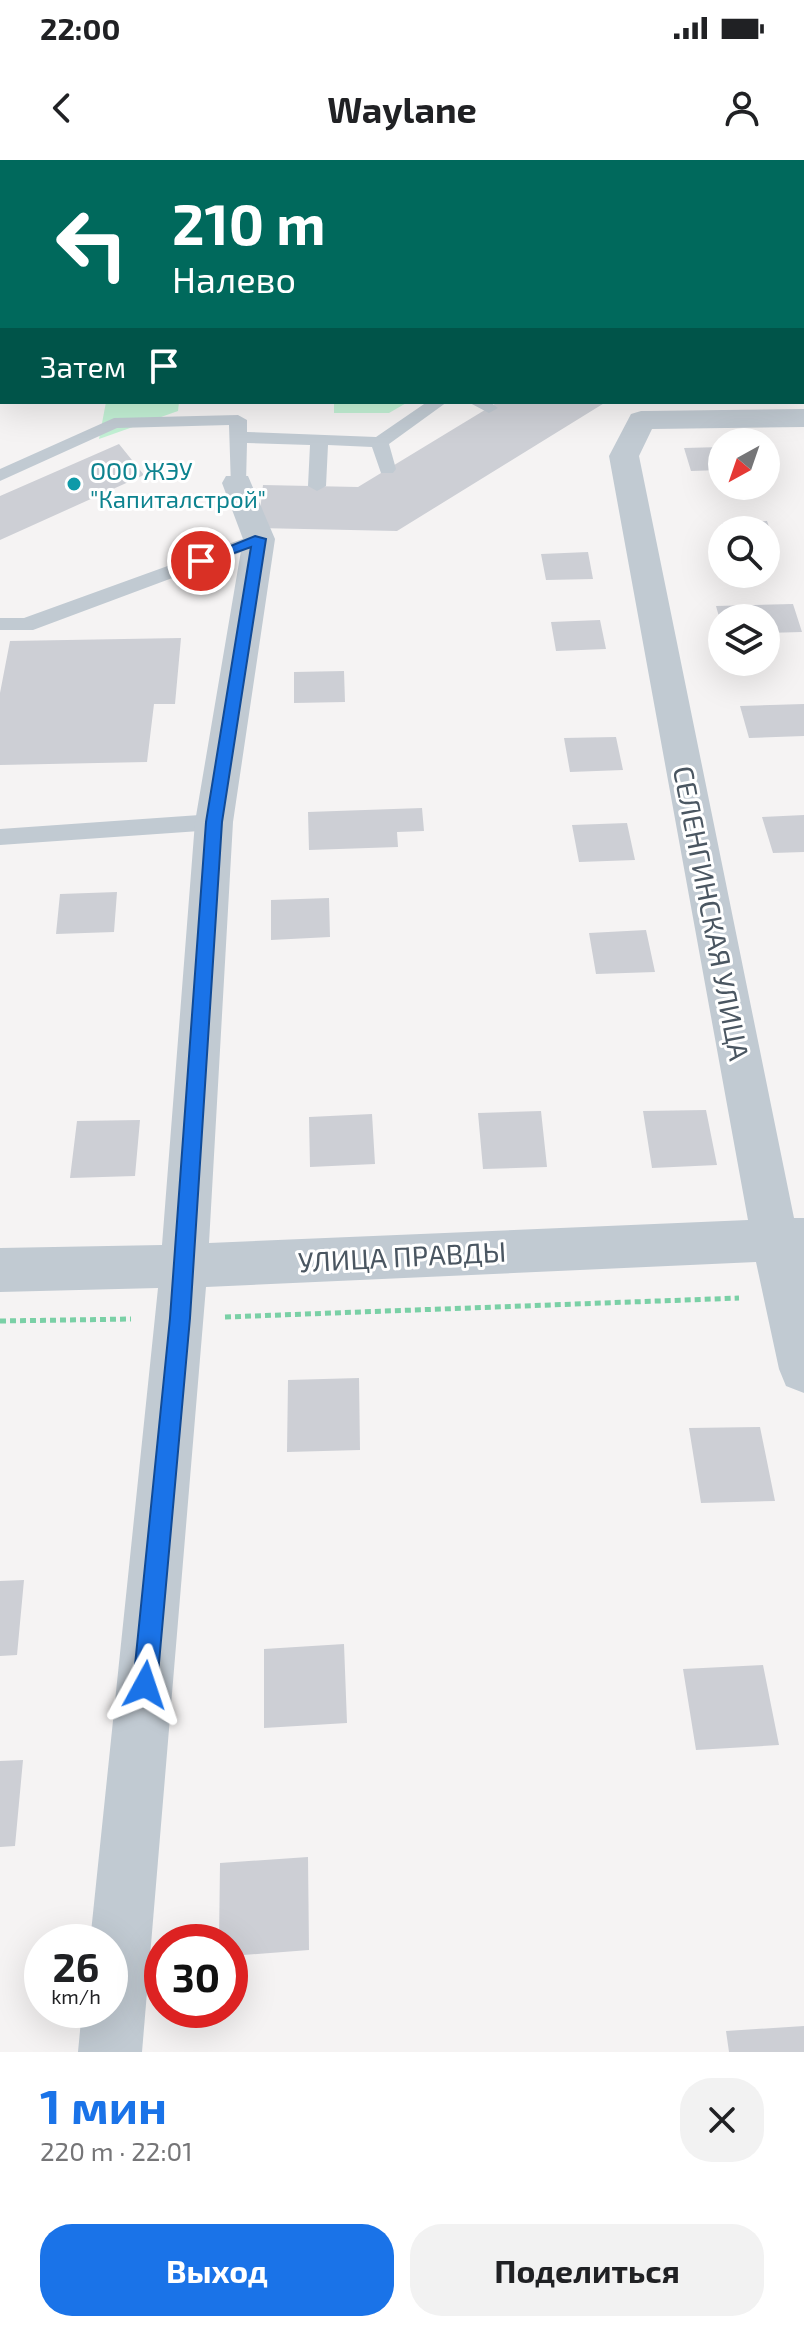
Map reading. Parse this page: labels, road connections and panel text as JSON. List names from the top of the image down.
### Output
{
  "streets": {
    "street": ["СЕЛЕНГИНСКАЯ УЛИЦА", "УЛИЦА ПРАВДЫ"]
  },
  "crossings": [
    ["СЕЛЕНГИНСКАЯ УЛИЦА", "УЛИЦА ПРАВДЫ"]
  ],
  "places": ["ООО ЖЭУ \"Капиталстрой\""],
  "north": "bottom left",
  "page": {
    "status": "22:00",
    "header": "Waylane",
    "turn": ["210 m", "Налево"],
    "then": "Затем",
    "speed": "26 km/h",
    "limit": "30",
    "heading": ["1 мин", "220 m · 22:01"],
    "buttons": ["Выход", "Поделиться"]
  }
}
